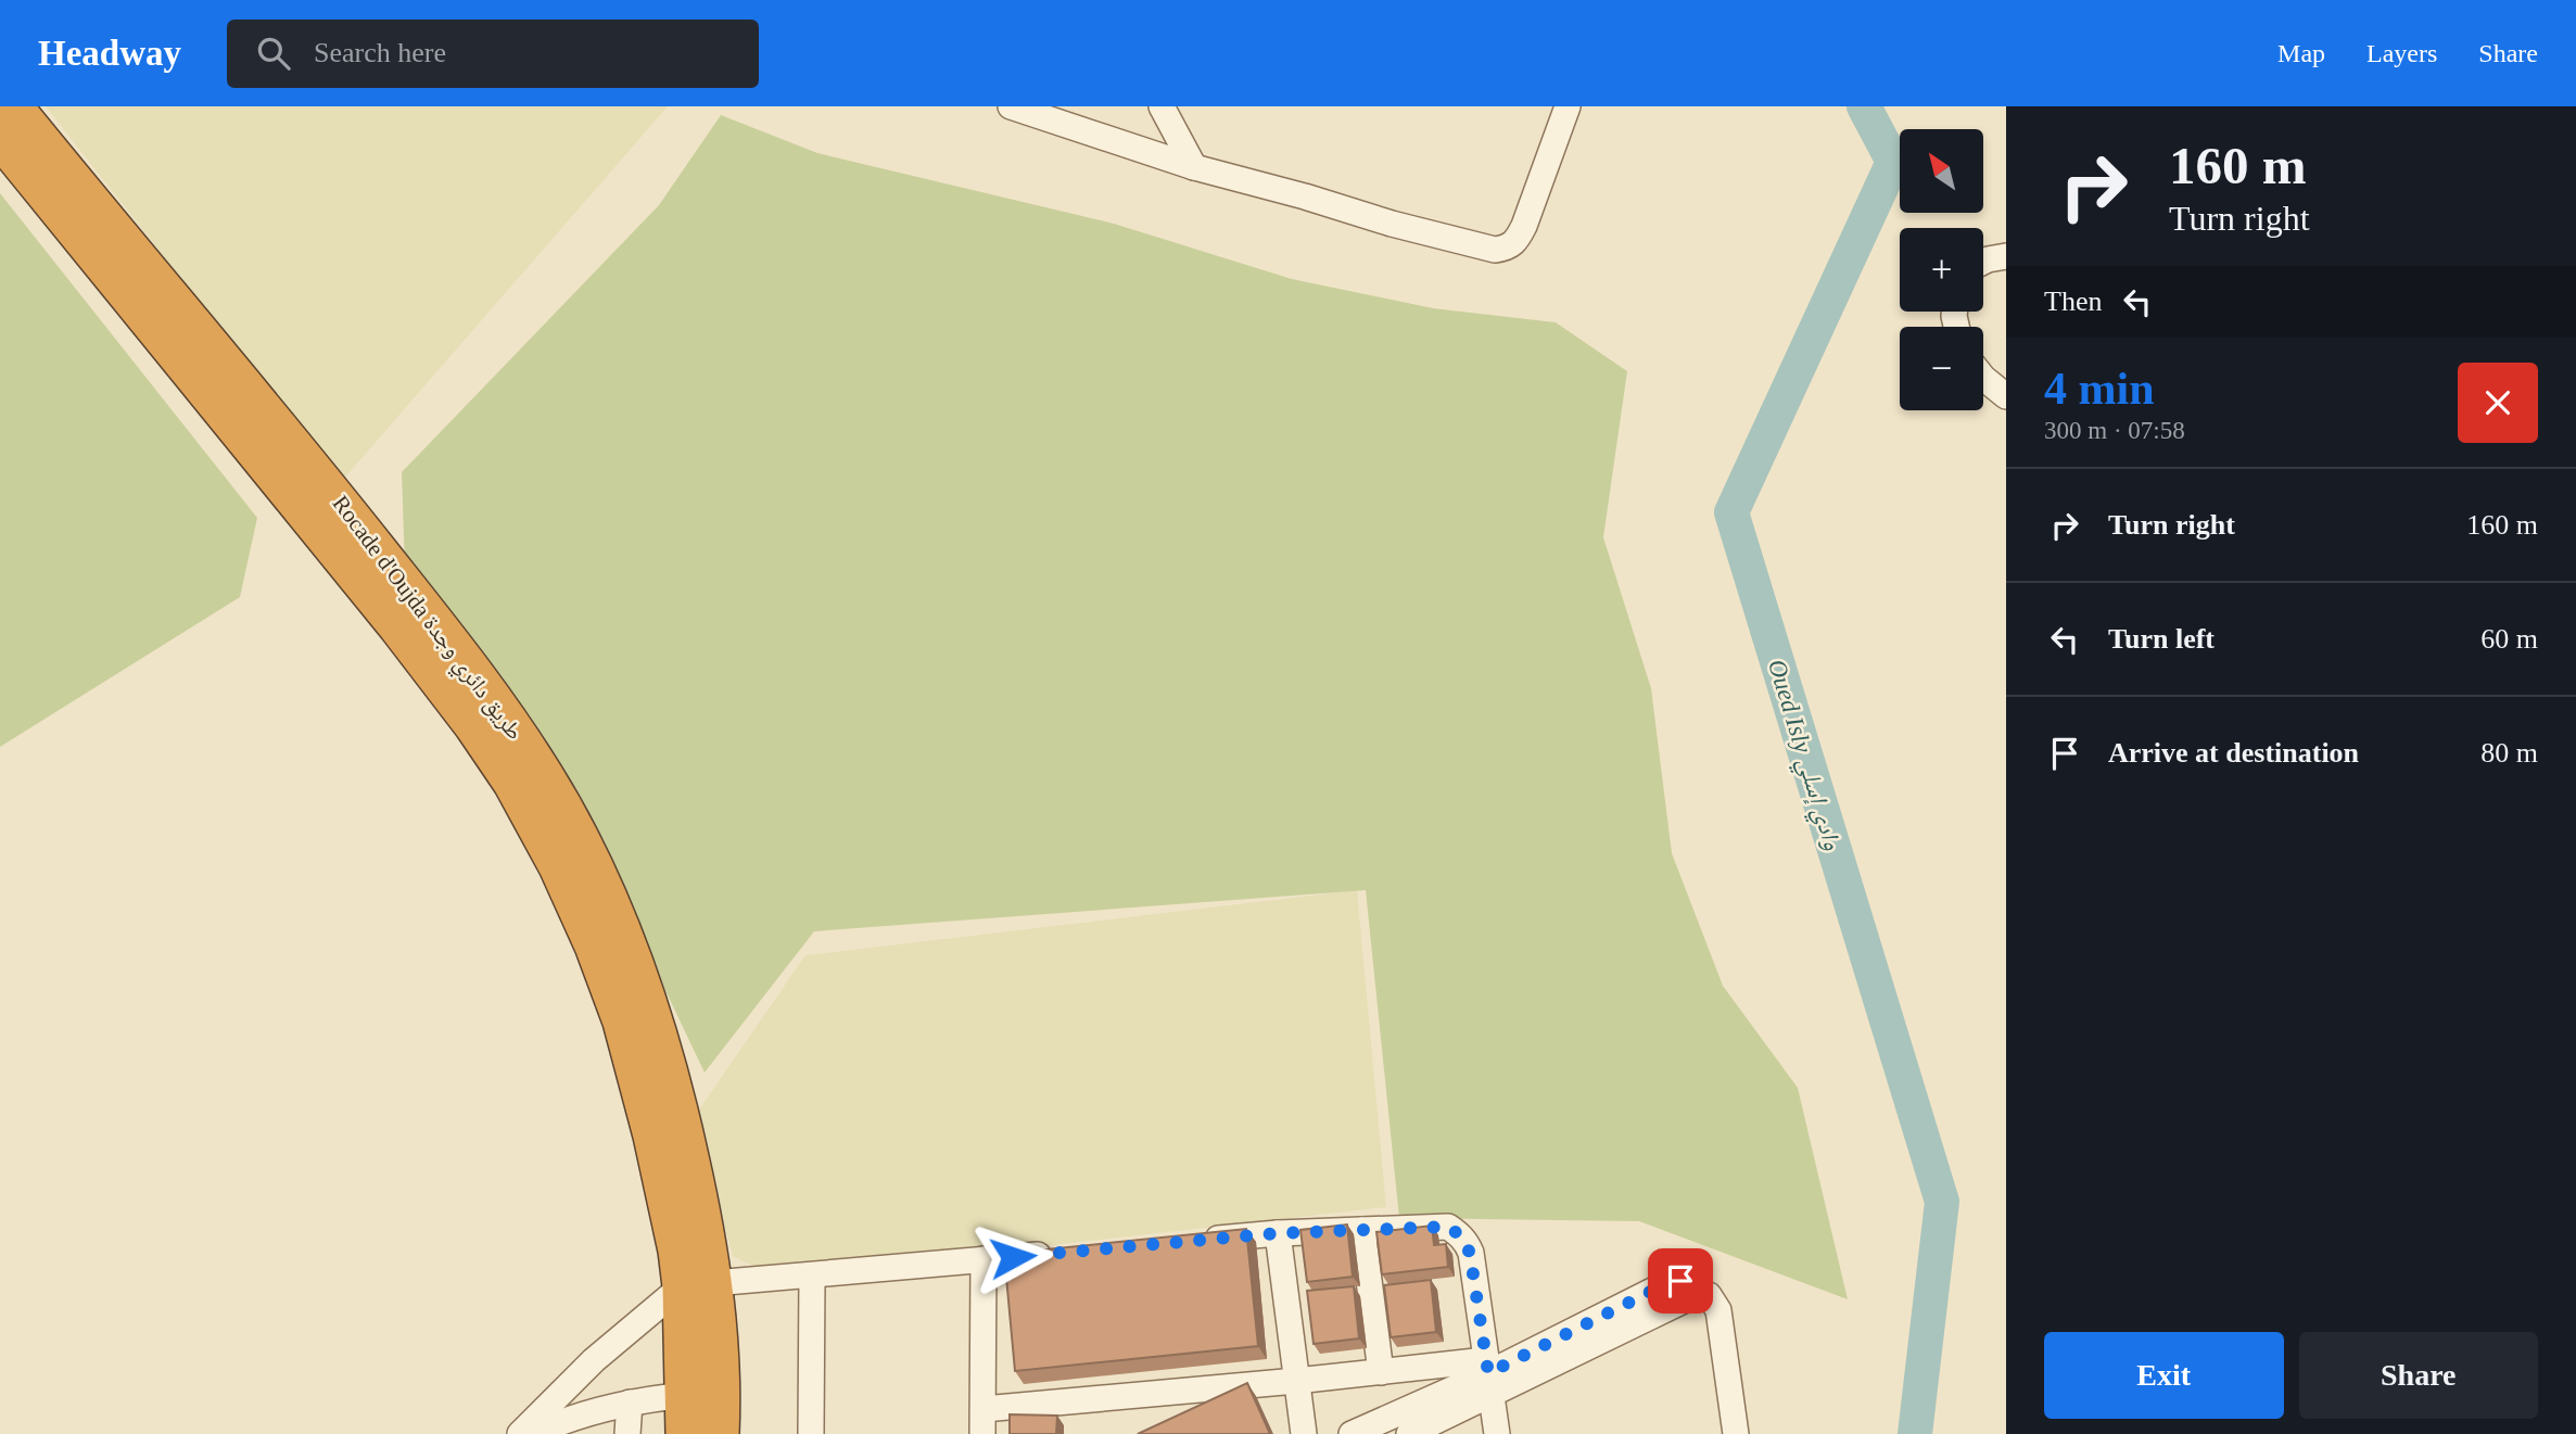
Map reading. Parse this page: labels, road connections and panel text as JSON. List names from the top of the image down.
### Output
{
  "streets": {
    "highway": ["Rocade d'Oujda طريق دائري وجدة"]
  },
  "water": ["Oued Isly وادي إسلي"],
  "north": "top left",
  "page": {
    "header": "Headway",
    "search": "Search here",
    "nav": ["Map", "Layers", "Share"],
    "turn": ["160 m", "Turn right"],
    "map_buttons": ["+", "−"],
    "then": "Then",
    "heading": ["4 min", "300 m · 07:58"],
    "list": [
      {
        "name": "Turn right",
        "value": "160 m"
      },
      {
        "name": "Turn left",
        "value": "60 m"
      },
      {
        "name": "Arrive at destination",
        "value": "80 m"
      }
    ],
    "buttons": ["Exit", "Share"]
  }
}
